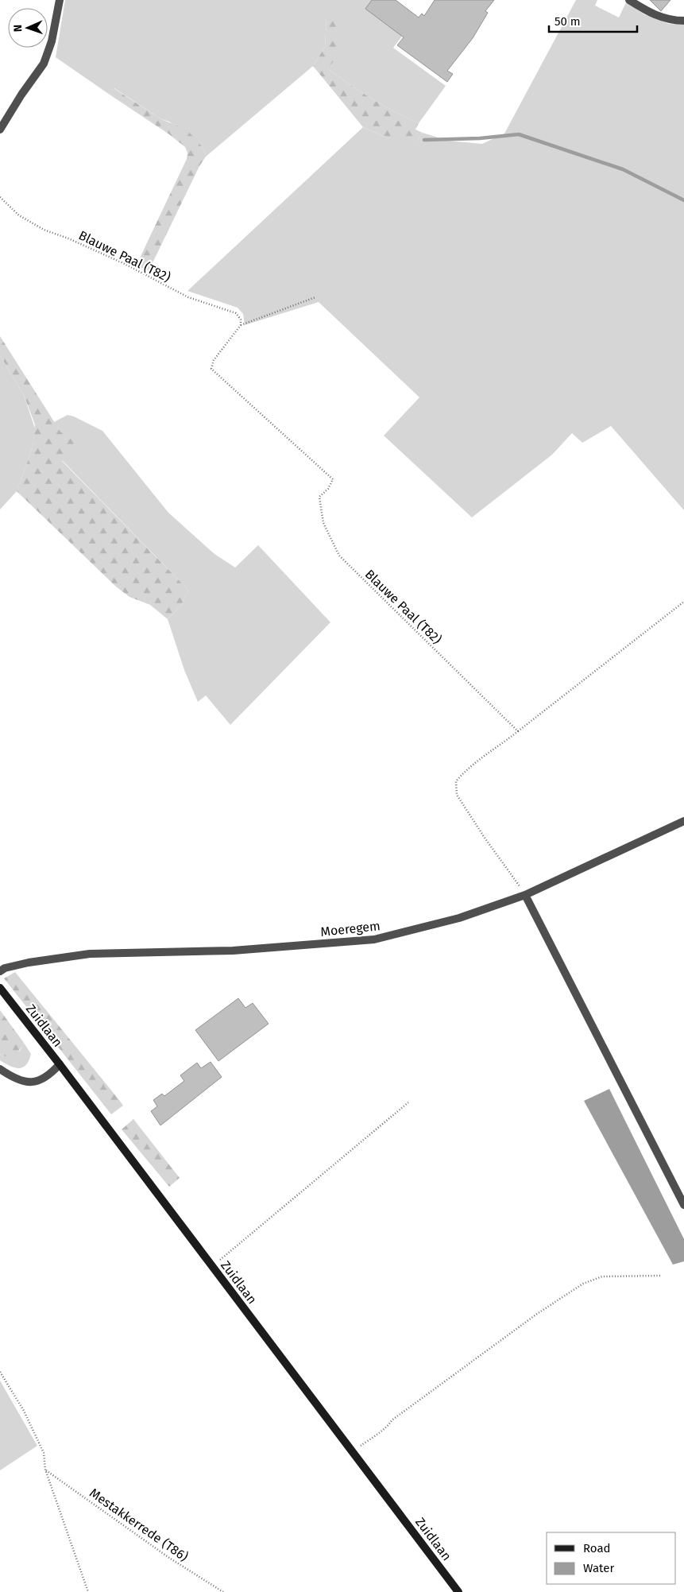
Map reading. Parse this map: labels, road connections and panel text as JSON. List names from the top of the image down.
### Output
{
  "streets": {
    "main road": ["Zuidlaan"],
    "street": ["Moeregem"],
    "path": ["Blauwe Paal (T82)", "Mestakkerrede (T86)"]
  },
  "legend": ["Road", "Water"],
  "scale_bar": "50 m",
  "north": "left"
}
